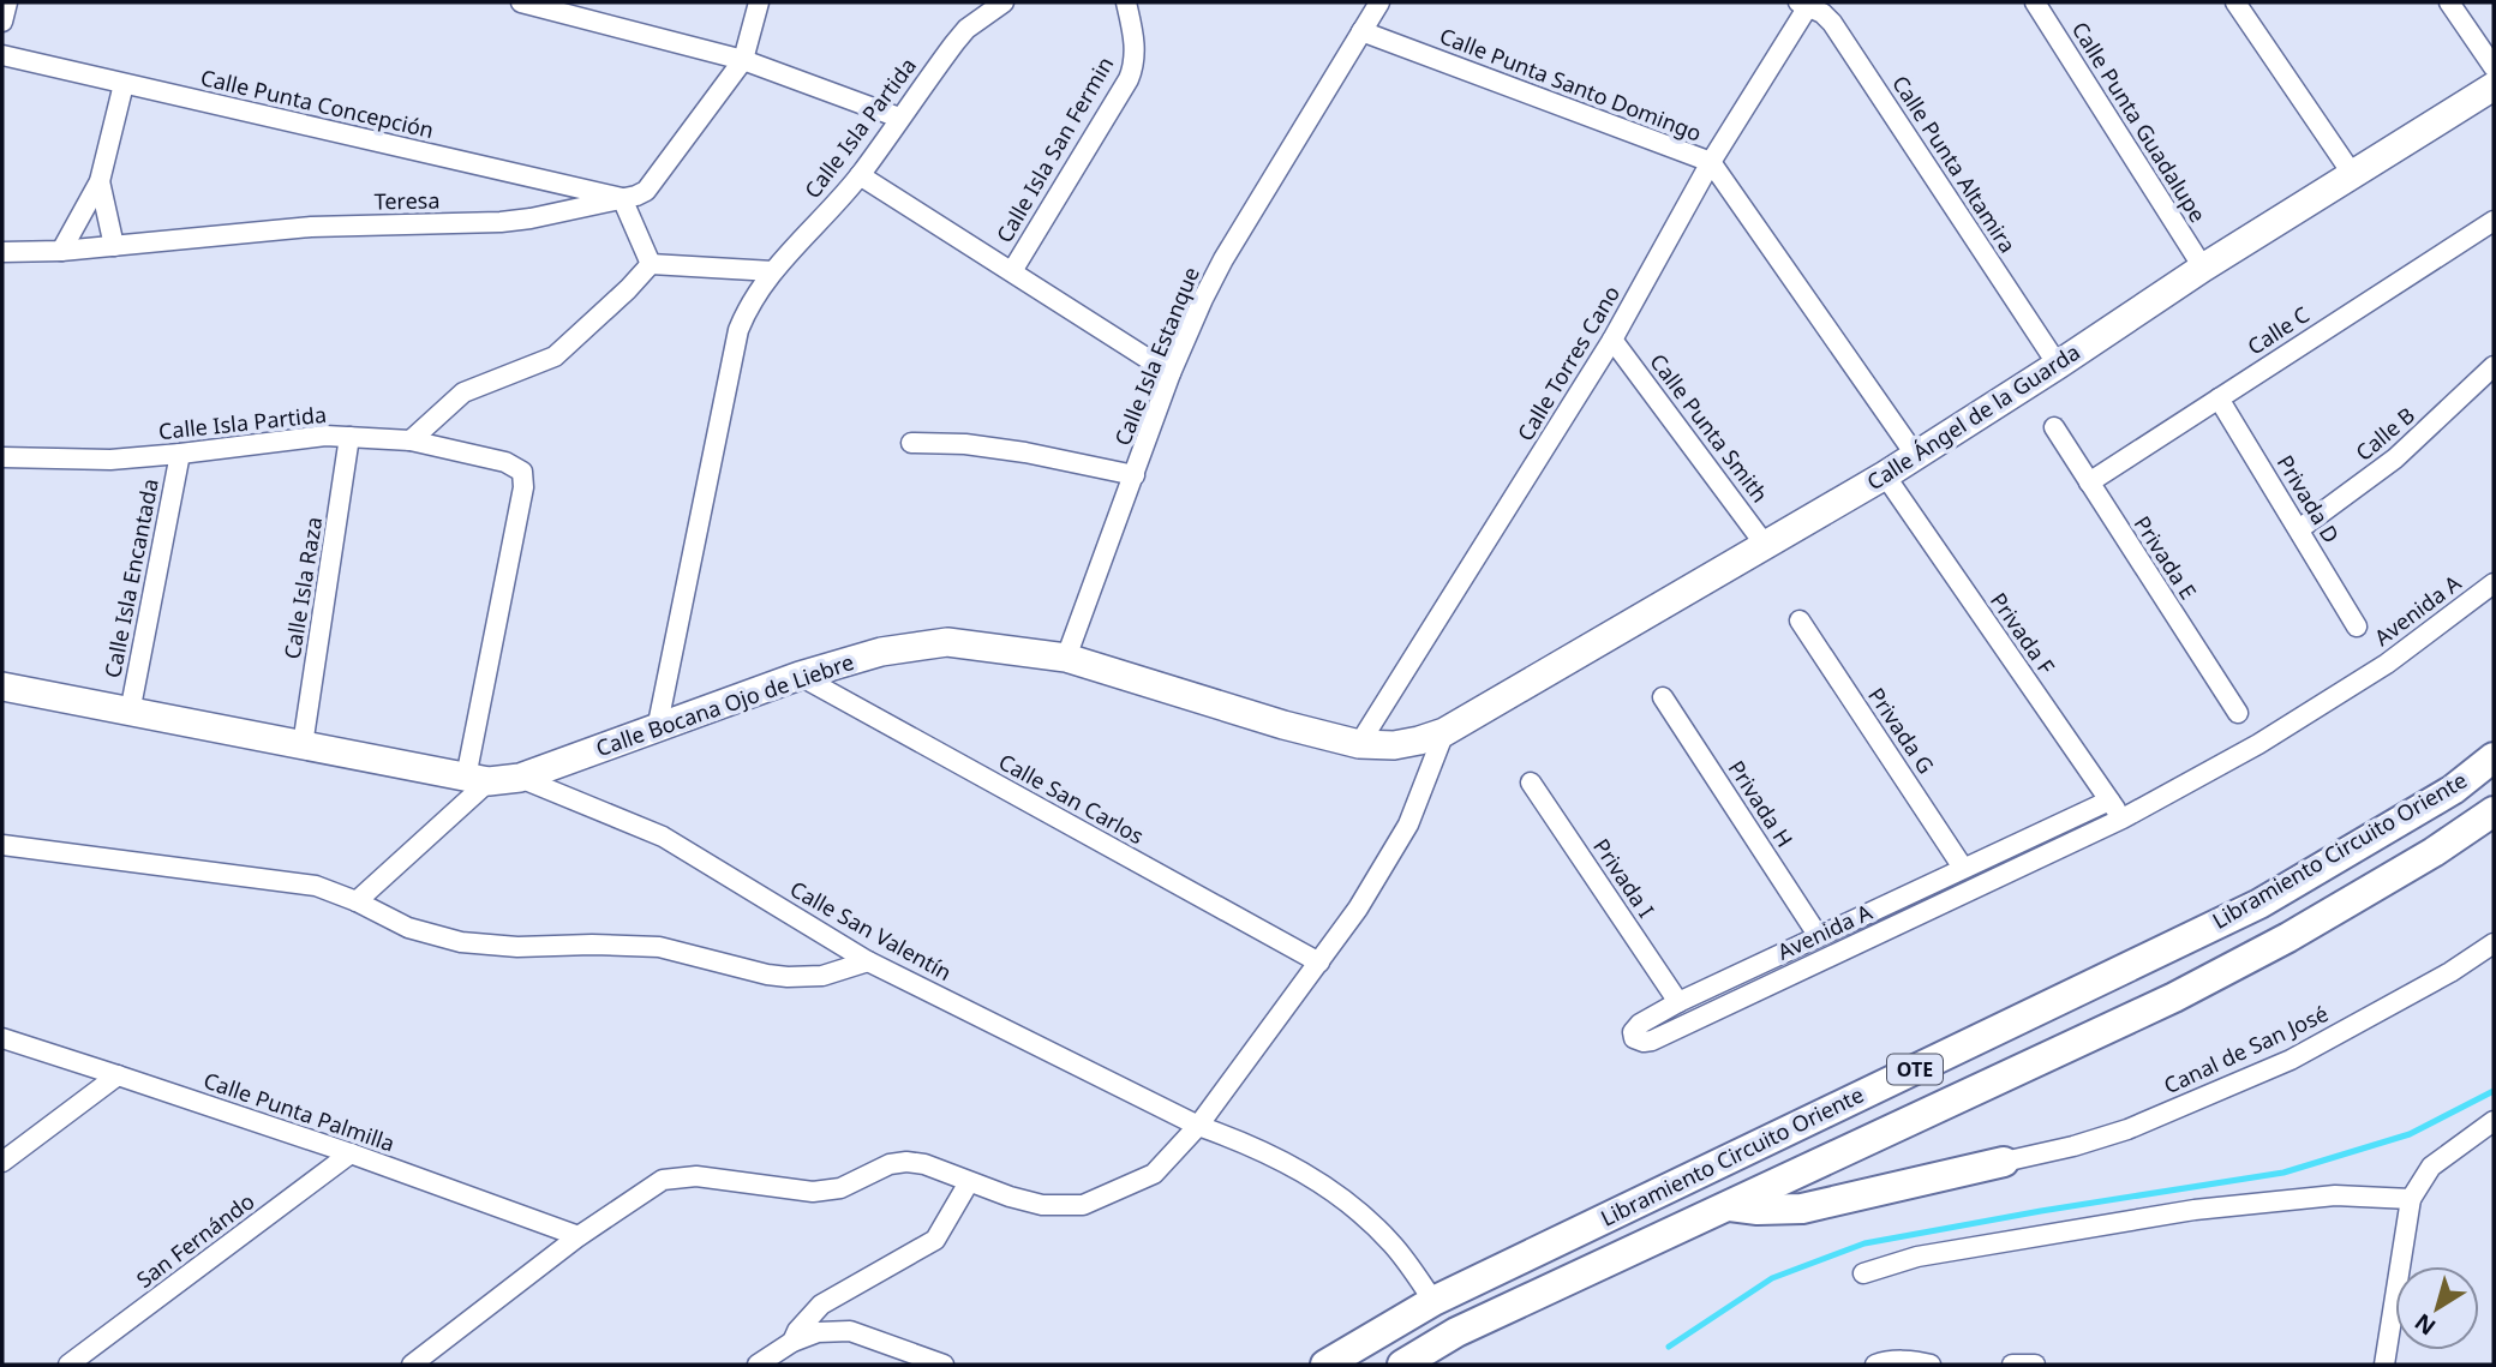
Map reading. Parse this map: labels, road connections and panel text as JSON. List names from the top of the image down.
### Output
{
  "streets": {
    "main road": ["Libramiento Circuito Oriente", "OTE"],
    "street": [
      "Calle Punta Santo Domingo",
      "Calle Punta Concepción",
      "Calle Punta Guadalupe",
      "Calle Isla Partida",
      "Calle Isla San Fermin",
      "Calle Punta Altamira",
      "Teresa",
      "Calle C",
      "Calle Isla Estanque",
      "Calle Torres Cano",
      "Calle Ángel de la Guarda",
      "Calle Punta Smith",
      "Calle B",
      "Privada D",
      "Privada E",
      "Calle Isla Encantada",
      "Calle Isla Raza",
      "Avenida A",
      "Privada F",
      "Calle Bocana Ojo de Liebre",
      "Privada G",
      "Calle San Carlos",
      "Privada H",
      "Privada I",
      "Calle San Valentín",
      "Canal de San José",
      "Calle Punta Palmilla",
      "San Fernándo"
    ]
  },
  "crossings": [
    ["Calle Punta Santo Domingo", "Calle Isla Estanque"],
    ["Calle Punta Santo Domingo", "Calle Torres Cano"],
    ["Calle Punta Santo Domingo", "Calle Ángel de la Guarda"],
    ["Calle Punta Concepción", "Teresa"],
    ["Calle Punta Guadalupe", "Calle Ángel de la Guarda"],
    ["Calle Isla Partida", "Calle Isla Encantada"],
    ["Calle Isla Partida", "Calle Isla Raza"],
    ["Calle Isla Partida", "Calle Bocana Ojo de Liebre"],
    ["Calle Punta Altamira", "Calle Torres Cano"],
    ["Calle Punta Altamira", "Calle Ángel de la Guarda"],
    ["Calle C", "Privada D"],
    ["Calle C", "Privada E"],
    ["Calle Isla Estanque", "Calle Bocana Ojo de Liebre"],
    ["Calle Torres Cano", "Calle Punta Smith"],
    ["Calle Torres Cano", "Calle Bocana Ojo de Liebre"],
    ["Calle Ángel de la Guarda", "Calle Punta Smith"],
    ["Calle Ángel de la Guarda", "Privada F"],
    ["Calle Ángel de la Guarda", "Calle Bocana Ojo de Liebre"],
    ["Calle B", "Privada D"],
    ["Calle Isla Encantada", "Calle Bocana Ojo de Liebre"],
    ["Calle Isla Raza", "Calle Bocana Ojo de Liebre"],
    ["Avenida A", "Privada F"],
    ["Avenida A", "Privada G"],
    ["Avenida A", "Privada H"],
    ["Avenida A", "Privada I"],
    ["Calle Bocana Ojo de Liebre", "Calle San Carlos"],
    ["Calle Bocana Ojo de Liebre", "Calle San Valentín"],
    ["Libramiento Circuito Oriente", "Calle San Valentín"],
    ["Calle Punta Palmilla", "San Fernándo"]
  ],
  "north": "bottom left"
}
